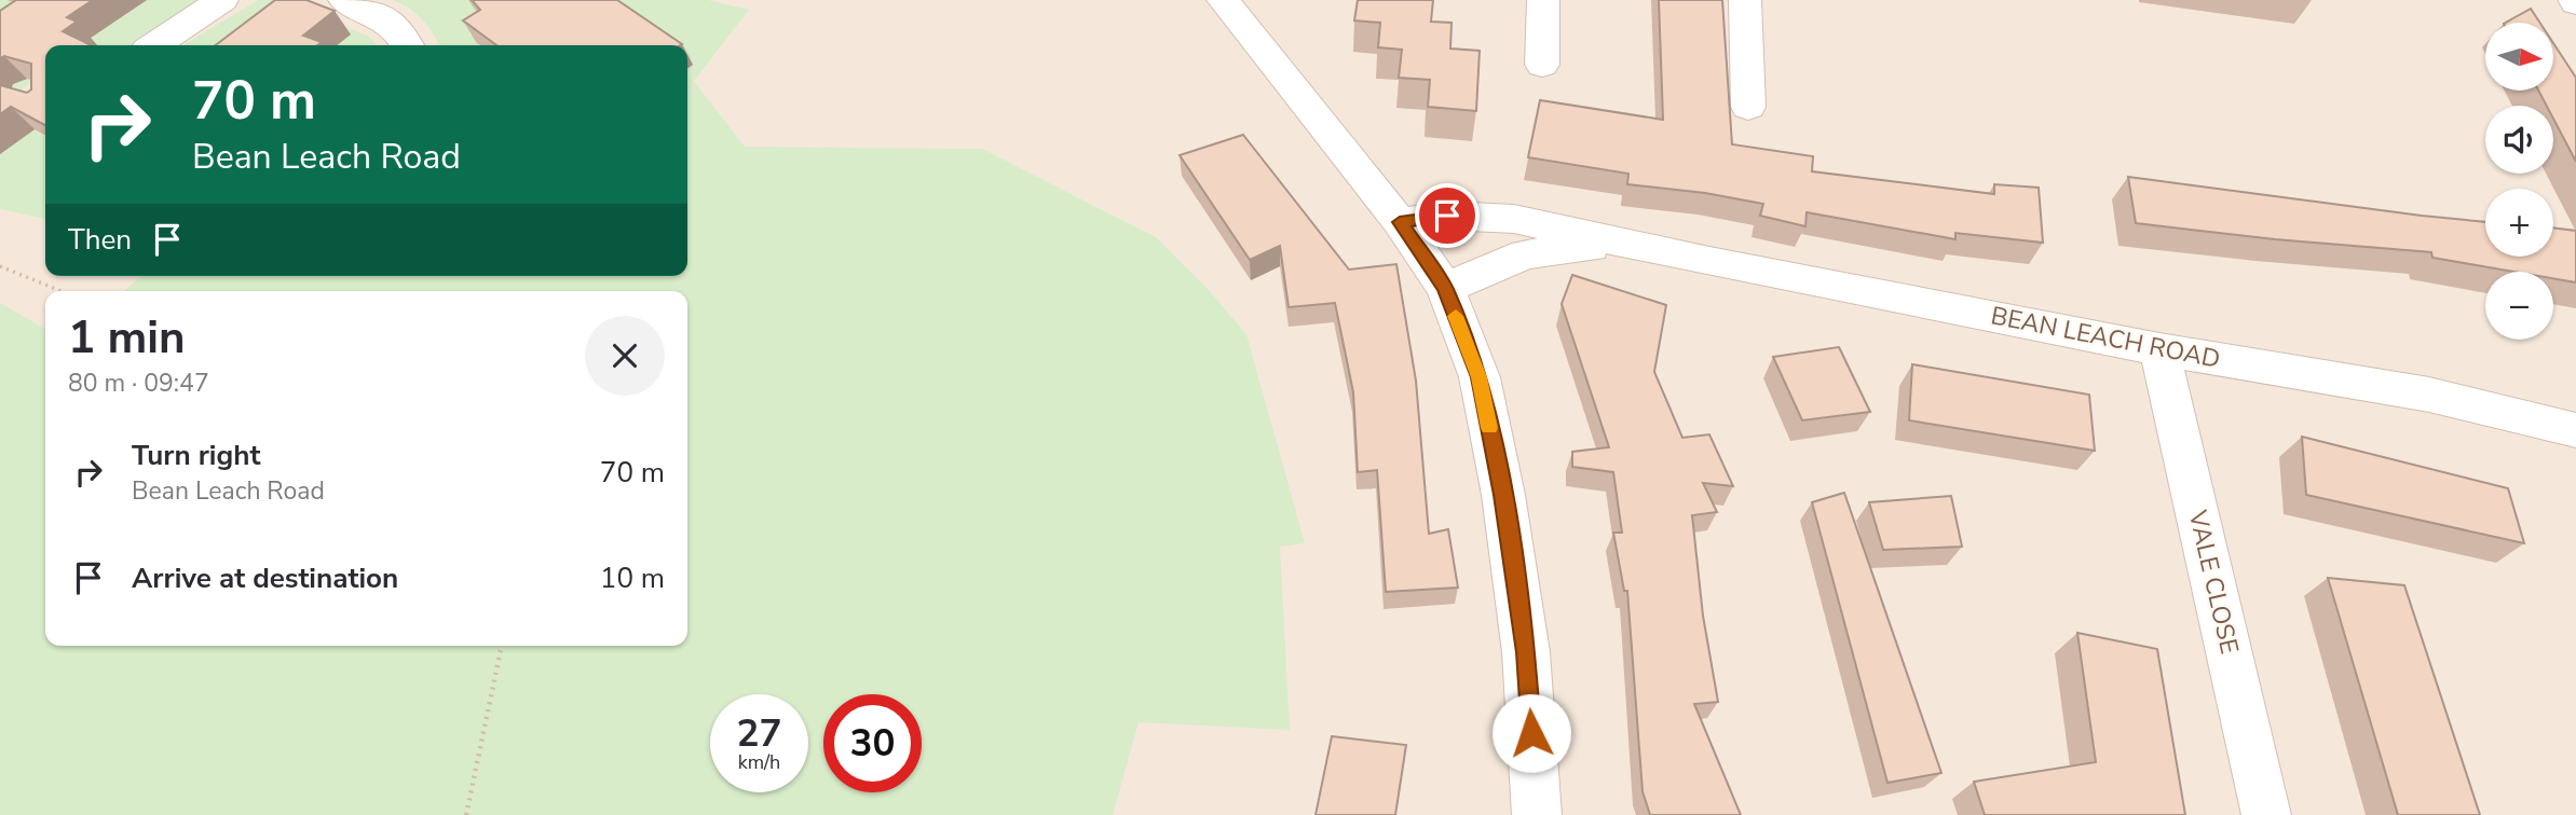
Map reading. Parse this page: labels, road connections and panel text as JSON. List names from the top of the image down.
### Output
{
  "streets": {
    "street": ["BEAN LEACH ROAD", "VALE CLOSE"]
  },
  "crossings": [
    ["BEAN LEACH ROAD", "VALE CLOSE"]
  ],
  "north": "right",
  "page": {
    "map_buttons": ["+", "−"],
    "turn": ["70 m", "Bean Leach Road"],
    "then": "Then",
    "heading": ["1 min", "80 m · 09:47"],
    "list": [
      {
        "name": "Turn right",
        "note": "Bean Leach Road",
        "value": "70 m"
      },
      {
        "name": "Arrive at destination",
        "value": "10 m"
      }
    ],
    "speed": "27 km/h",
    "limit": "30"
  }
}
